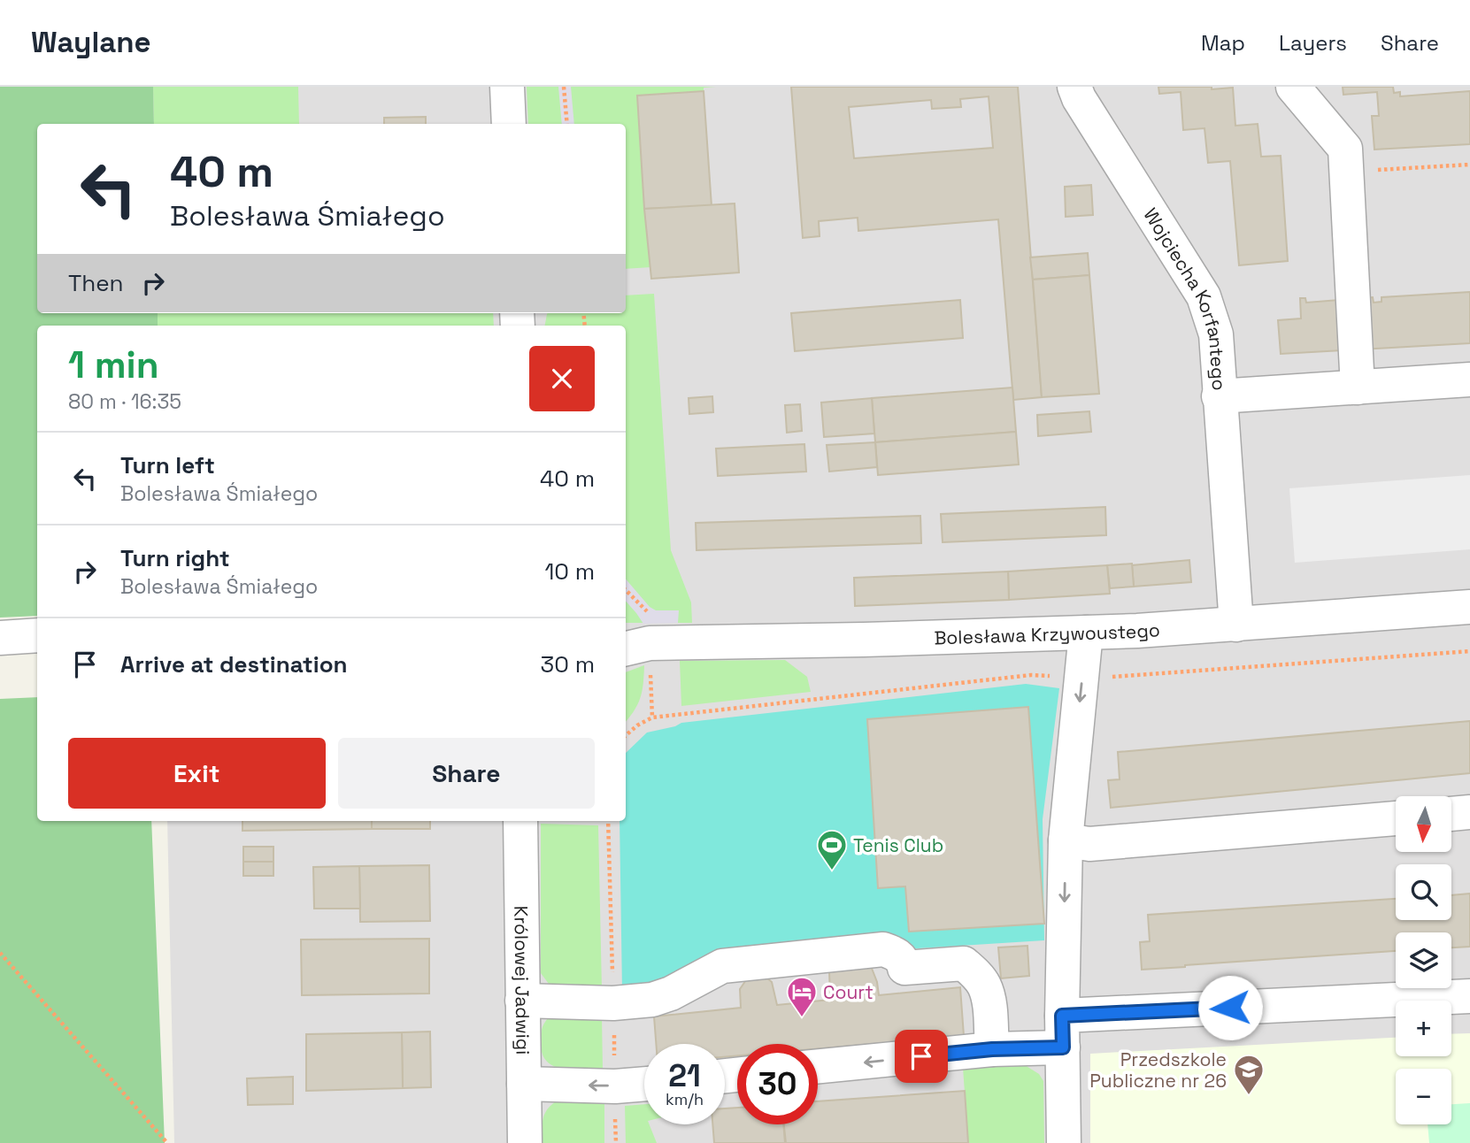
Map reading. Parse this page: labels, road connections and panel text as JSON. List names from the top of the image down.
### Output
{
  "streets": {
    "street": ["Wojciecha Korfantego", "Bolesława Krzywoustego", "Królowej Jadwigi"]
  },
  "crossings": [
    ["Wojciecha Korfantego", "Bolesława Krzywoustego"]
  ],
  "places": {
    "sports": ["Tenis Club"],
    "hotel": ["Court"],
    "school or university": ["Przedszkole Publiczne nr 26"]
  },
  "north": "bottom",
  "page": {
    "header": "Waylane",
    "nav": ["Map", "Layers", "Share"],
    "turn": ["40 m", "Bolesława Śmiałego"],
    "then": "Then",
    "heading": ["1 min", "80 m · 16:35"],
    "list": [
      {
        "name": "Turn left",
        "note": "Bolesława Śmiałego",
        "value": "40 m"
      },
      {
        "name": "Turn right",
        "note": "Bolesława Śmiałego",
        "value": "10 m"
      },
      {
        "name": "Arrive at destination",
        "value": "30 m"
      }
    ],
    "buttons": ["Exit", "Share"],
    "map_buttons": ["+", "−"],
    "speed": "21 km/h",
    "limit": "30"
  }
}
